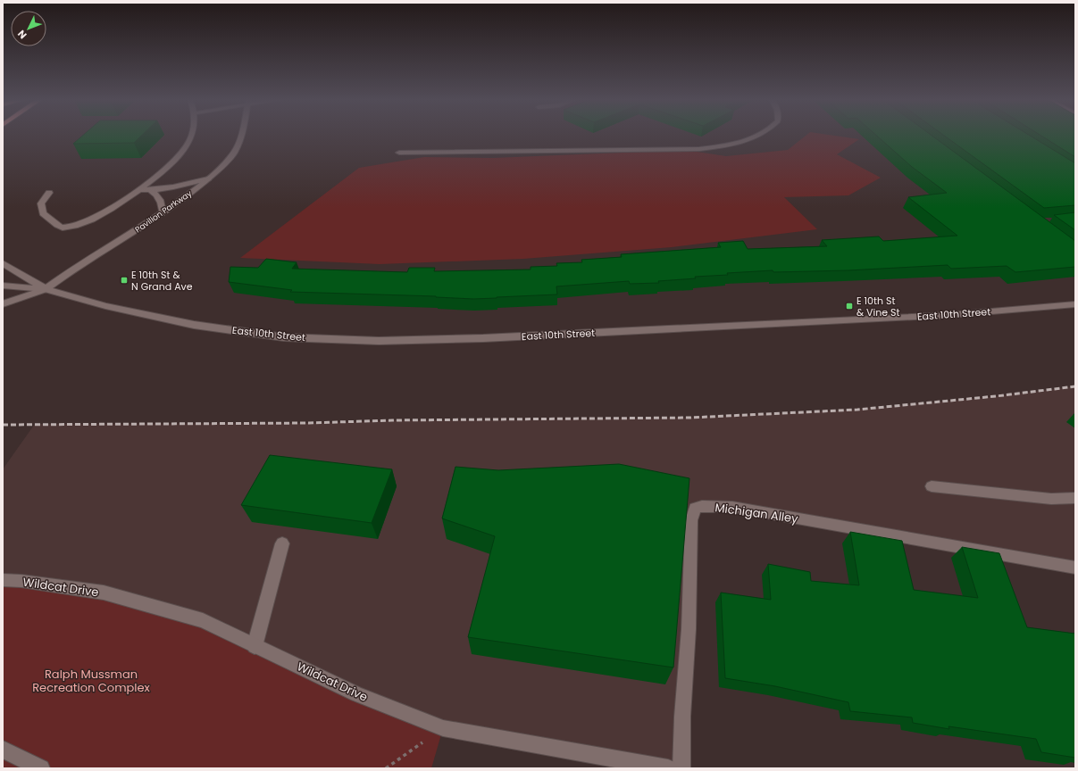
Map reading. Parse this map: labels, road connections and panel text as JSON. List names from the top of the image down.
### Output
{
  "streets": {
    "main road": [
      "Pavilion Parkway",
      "East 10th Street",
      "Michigan Alley",
      "Wildcat Drive"
    ]
  },
  "crossings": [
    ["Pavilion Parkway", "East 10th Street"]
  ],
  "parks": ["Ralph Mussman Recreation Complex"],
  "places": {
    "transit": ["E 10th St & N Grand Ave", "E 10th St & Vine St"]
  },
  "north": "bottom left"
}
